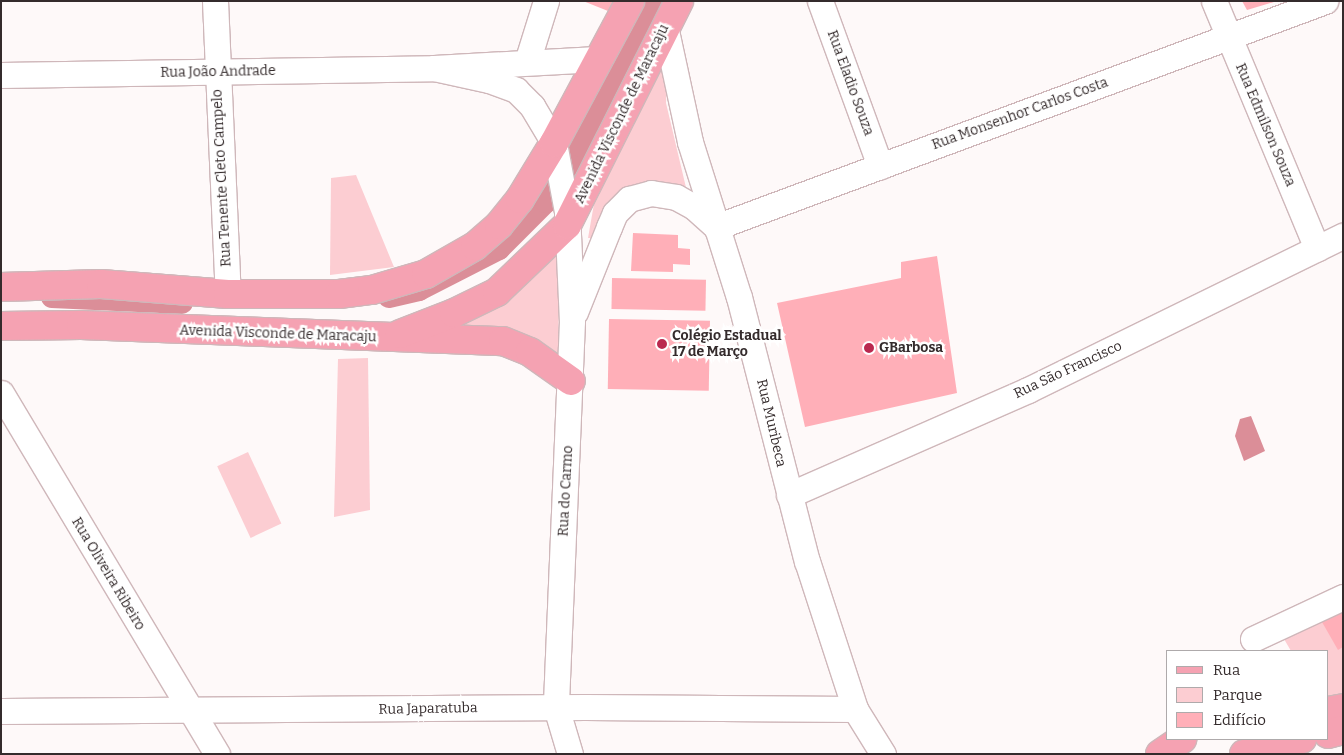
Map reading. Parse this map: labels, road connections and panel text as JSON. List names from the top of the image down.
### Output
{
  "streets": {
    "main road": ["Avenida Visconde de Maracaju"],
    "street": [
      "Rua João Andrade",
      "Rua Eladio Souza",
      "Rua Monsenhor Carlos Costa",
      "Rua Edmilson Souza",
      "Rua Tenente Cleto Campelo",
      "Rua São Francisco",
      "Rua Muribeca",
      "Rua do Carmo",
      "Rua Oliveira Ribeiro",
      "Rua Japaratuba"
    ]
  },
  "crossings": [
    ["Rua João Andrade", "Avenida Visconde de Maracaju"],
    ["Rua João Andrade", "Rua Tenente Cleto Campelo"],
    ["Rua João Andrade", "Rua do Carmo"],
    ["Rua Eladio Souza", "Rua Monsenhor Carlos Costa"],
    ["Avenida Visconde de Maracaju", "Rua Muribeca"],
    ["Avenida Visconde de Maracaju", "Rua do Carmo"],
    ["Rua Monsenhor Carlos Costa", "Rua Edmilson Souza"],
    ["Rua Monsenhor Carlos Costa", "Rua Muribeca"],
    ["Rua Edmilson Souza", "Rua São Francisco"],
    ["Rua São Francisco", "Rua Muribeca"],
    ["Rua Muribeca", "Rua Japaratuba"],
    ["Rua do Carmo", "Rua Japaratuba"],
    ["Rua Oliveira Ribeiro", "Rua Japaratuba"]
  ],
  "places": ["Colégio Estadual 17 de Março", "GBarbosa"],
  "legend": ["Rua", "Parque", "Edifício"]
}
